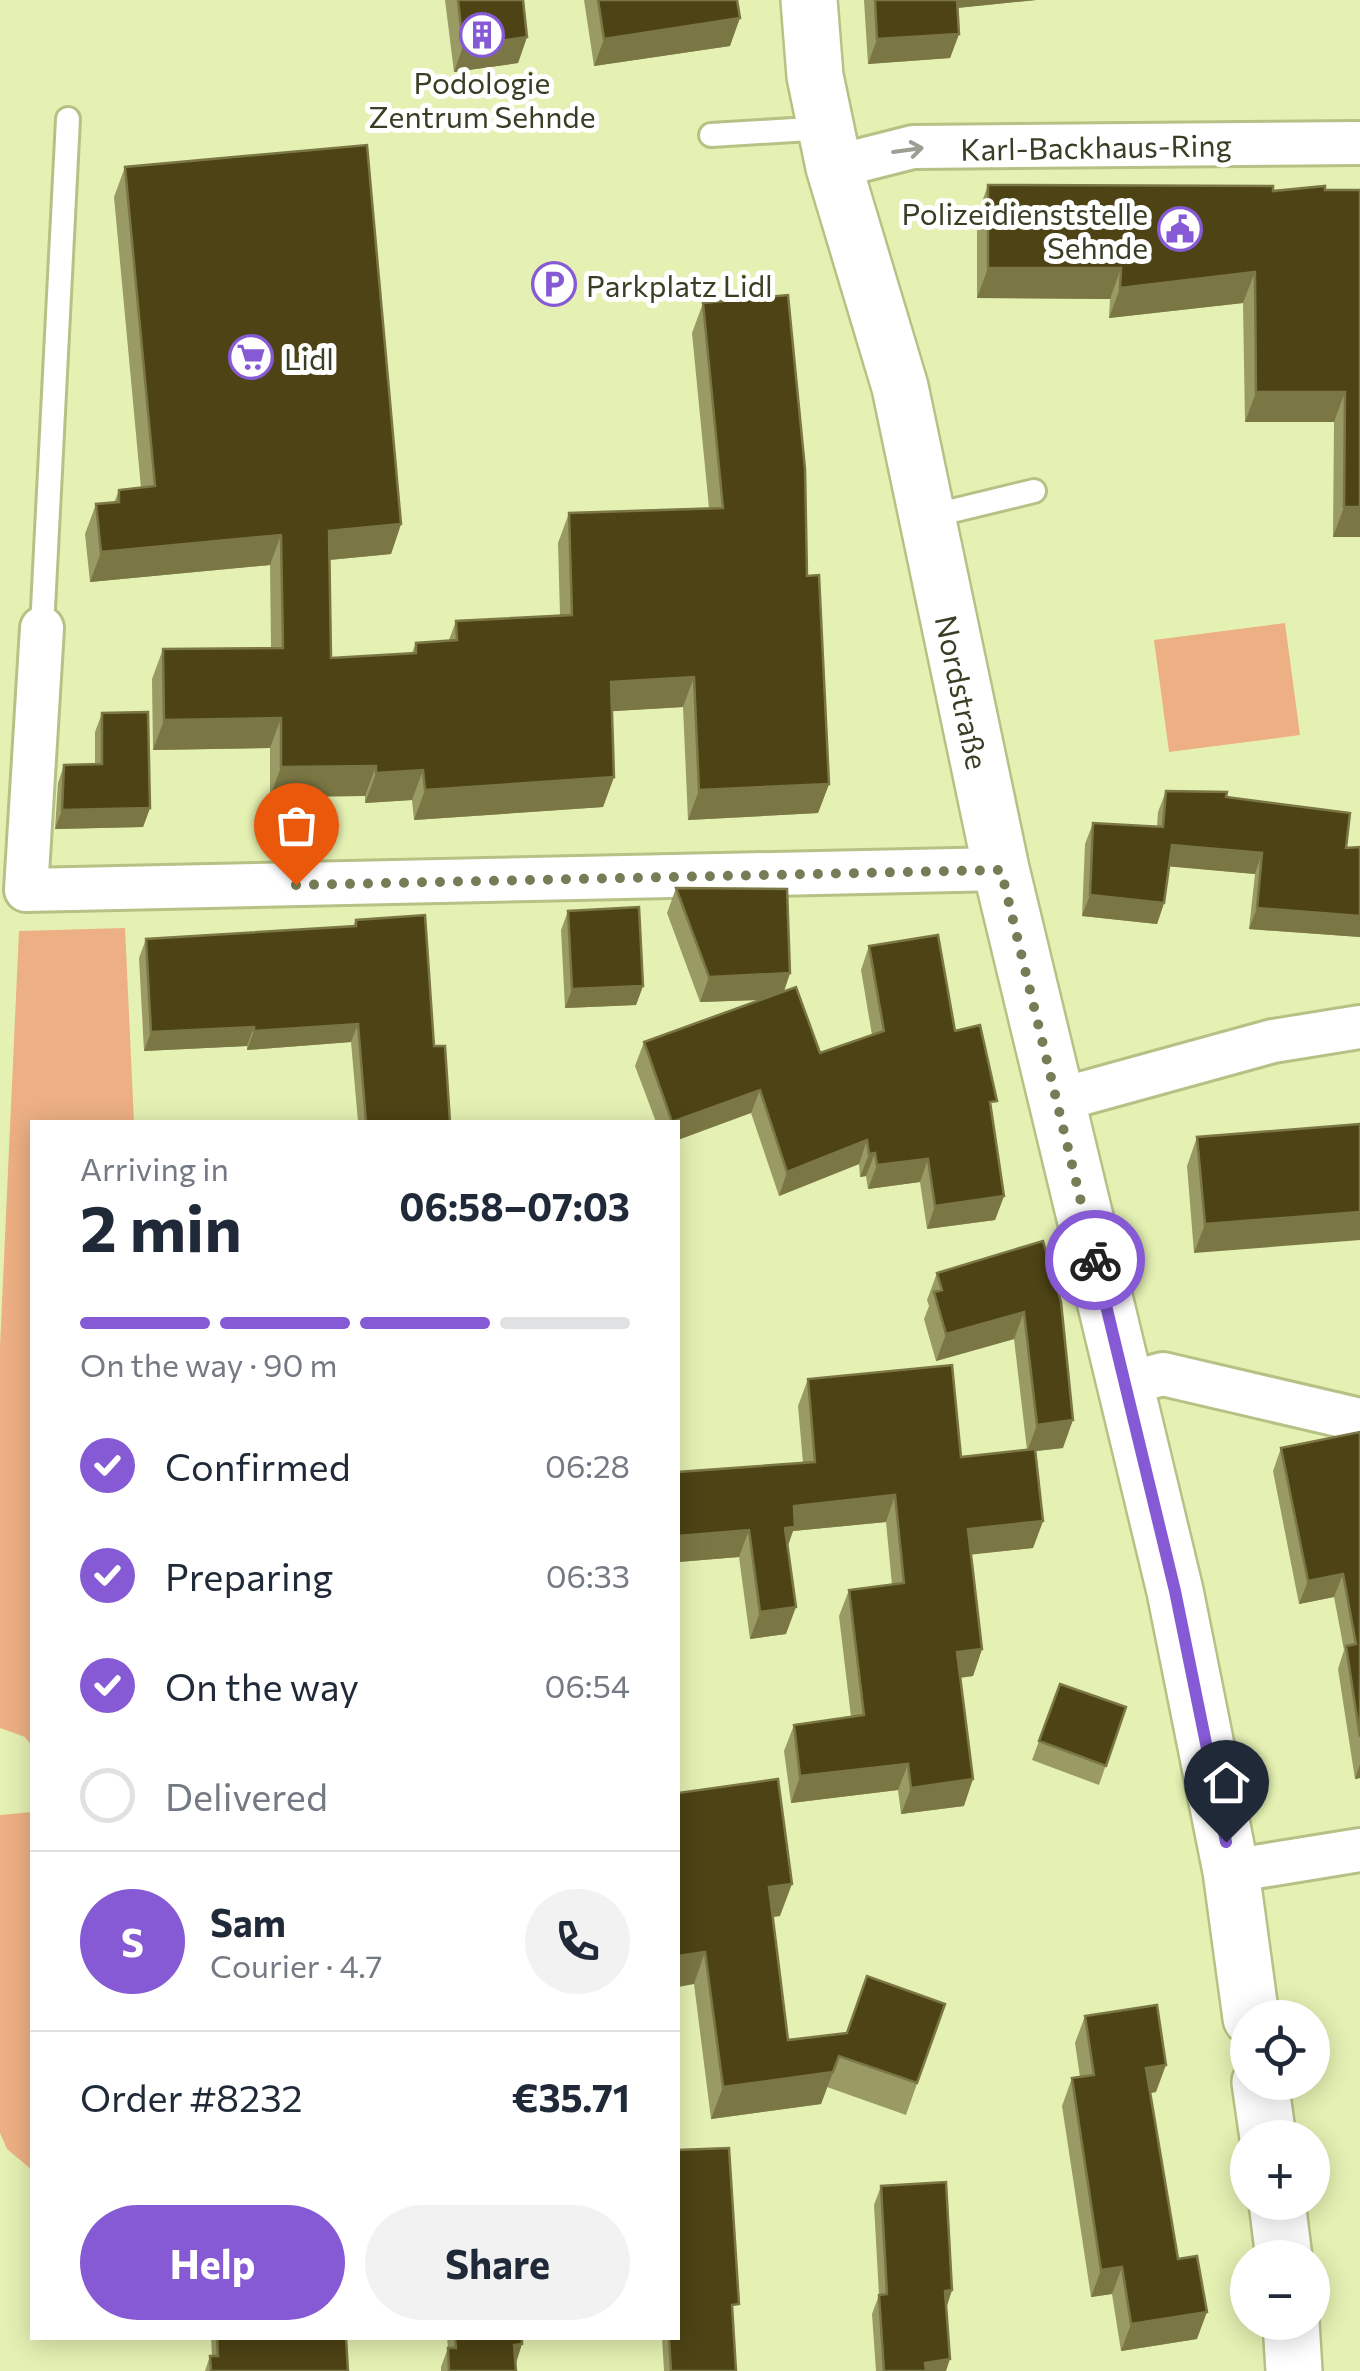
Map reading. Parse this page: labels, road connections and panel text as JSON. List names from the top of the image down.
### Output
{
  "streets": {
    "main road": ["Nordstraße"],
    "street": ["Karl-Backhaus-Ring"]
  },
  "crossings": [
    ["Karl-Backhaus-Ring", "Nordstraße"]
  ],
  "one_way": ["Karl-Backhaus-Ring"],
  "places": {
    "building": ["Podologie Zentrum Sehnde"],
    "public building": ["Polizeidienststelle Sehnde"],
    "parking": ["Parkplatz Lidl"],
    "supermarket": ["Lidl"]
  },
  "page": {
    "heading": ["2 min", "Arriving in", "06:58–07:03"],
    "panel": [
      "Sam",
      "Courier · 4.7",
      "Order #8232",
      "€35.71"
    ],
    "bar": "On the way · 90 m",
    "list": [
      ["Confirmed", "06:28"],
      ["Preparing", "06:33"],
      ["On the way", "06:54"],
      "Delivered"
    ],
    "round": "S",
    "map_buttons": ["+", "−"],
    "buttons": ["Help", "Share"]
  }
}
